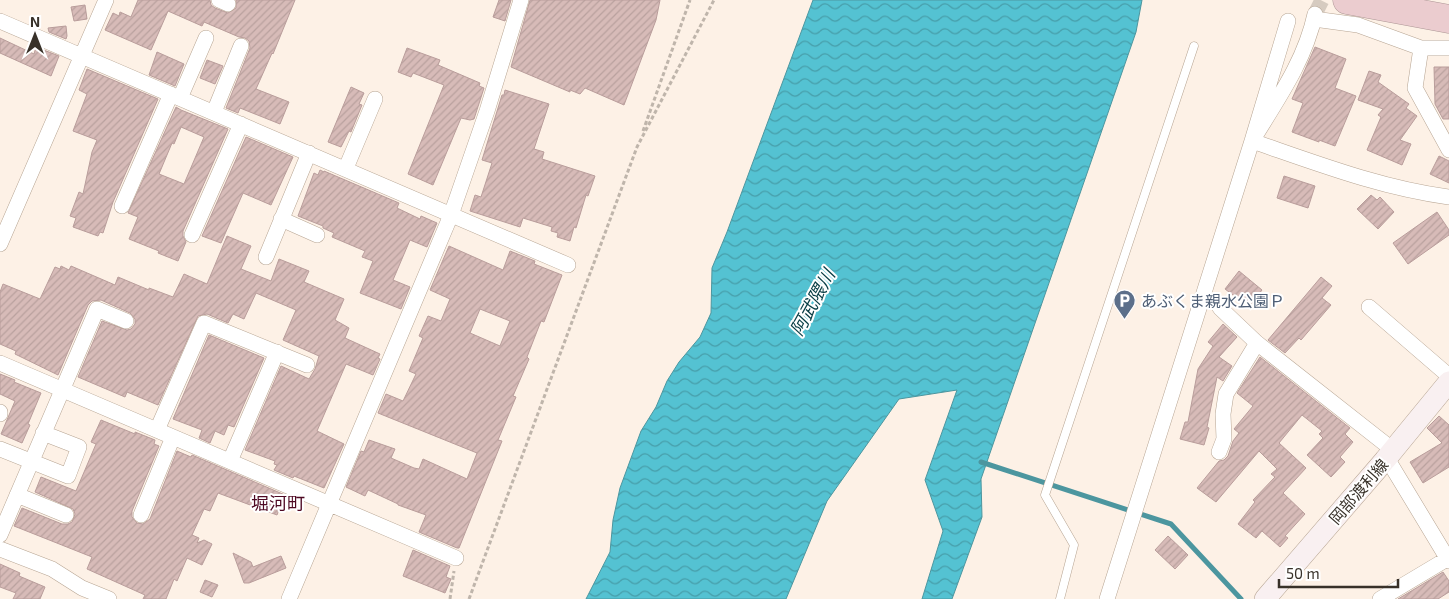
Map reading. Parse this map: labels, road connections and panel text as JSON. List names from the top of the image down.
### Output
{
  "streets": {
    "main road": ["岡部渡利線"]
  },
  "districts": ["堀河町"],
  "water": ["阿武隈川"],
  "places": {
    "parking": ["あぶくま親水公園Ｐ"]
  },
  "scale_bar": "50 m",
  "north": "top"
}
